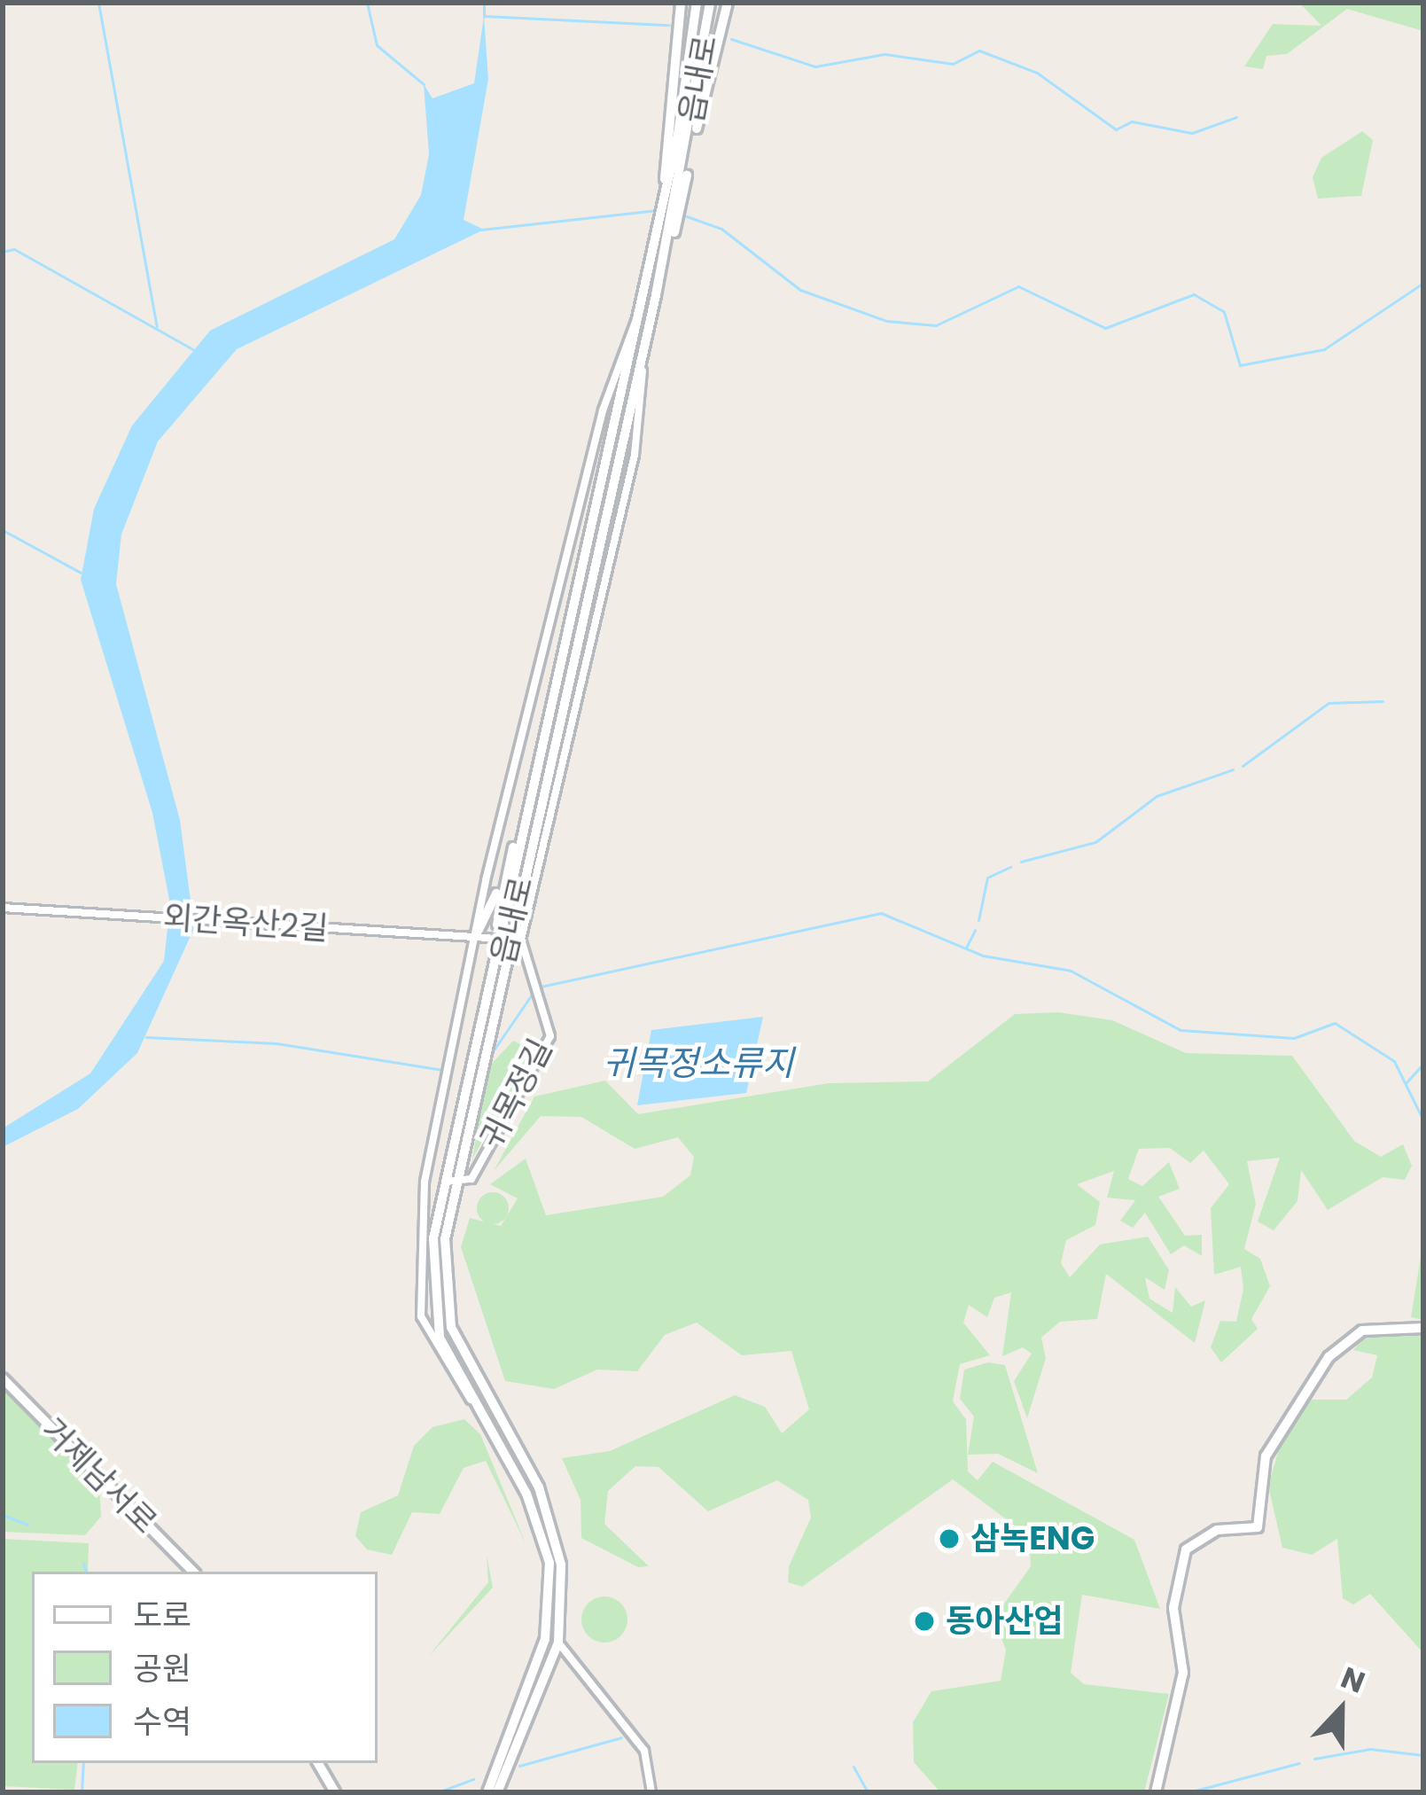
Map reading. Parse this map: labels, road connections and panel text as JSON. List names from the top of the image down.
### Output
{
  "streets": {
    "street": [
      "읍내로",
      "외간옥산2길",
      "귀목정길",
      "거제남서로"
    ]
  },
  "crossings": [
    ["읍내로", "외간옥산2길"],
    ["읍내로", "귀목정길"]
  ],
  "water": ["귀목정소류지"],
  "places": ["삼녹ENG", "동아산업"],
  "legend": ["도로", "공원", "수역"],
  "north": "top"
}
